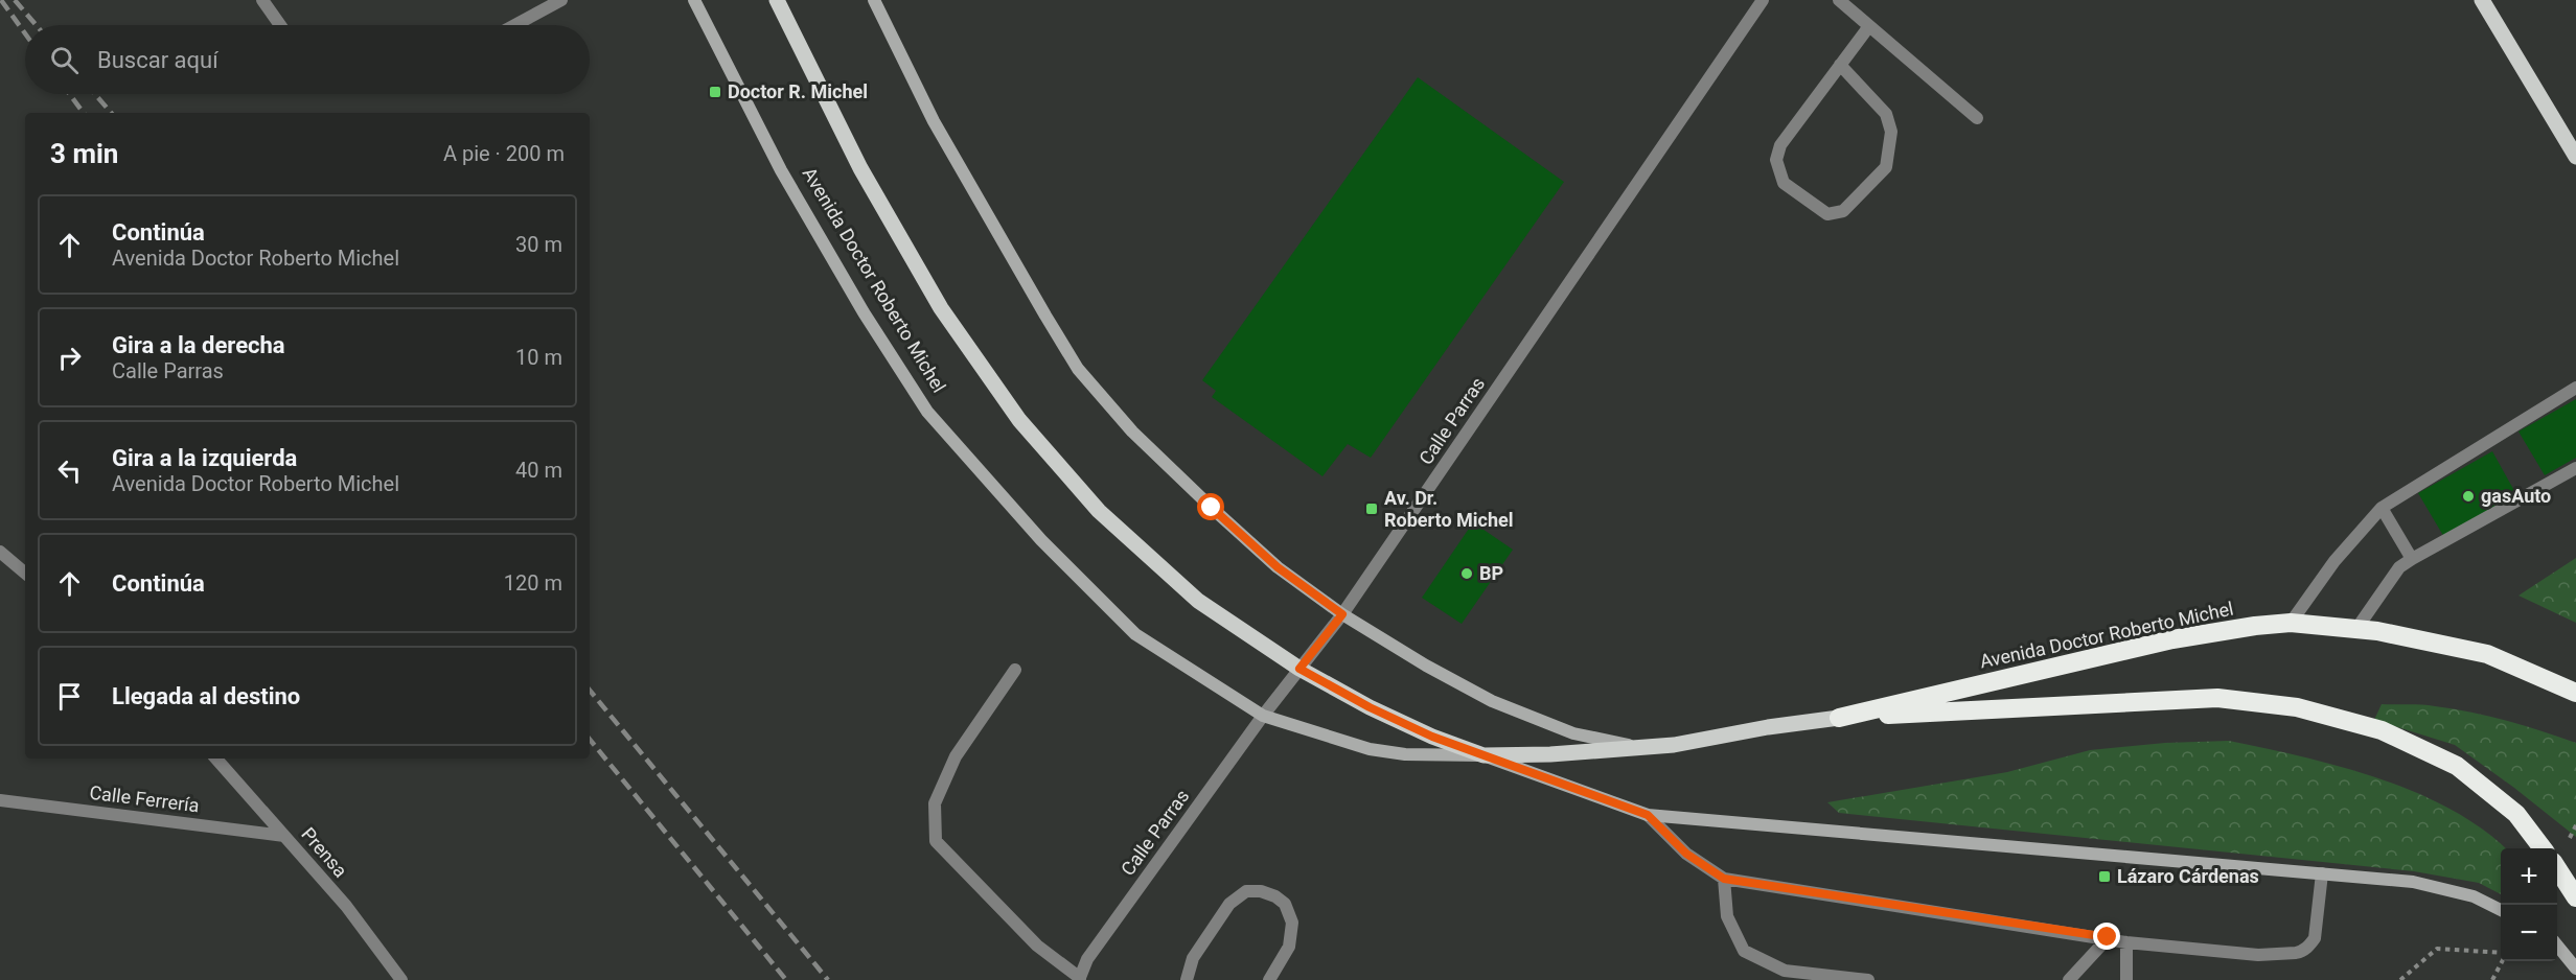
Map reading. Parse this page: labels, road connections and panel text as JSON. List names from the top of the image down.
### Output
{
  "streets": {
    "highway": ["Avenida Doctor Roberto Michel"],
    "street": ["Calle Parras", "Calle Ferrería", "Prensa"]
  },
  "crossings": [
    ["Avenida Doctor Roberto Michel", "Calle Parras"],
    ["Calle Ferrería", "Prensa"]
  ],
  "places": {
    "transit": ["Doctor R. Michel", "Av. Dr. Roberto Michel", "Lázaro Cárdenas"],
    "other": ["gasAuto", "BP"]
  },
  "page": {
    "search": "Buscar aquí",
    "heading": ["3 min", "A pie · 200 m"],
    "list": [
      ["Continúa", "Avenida Doctor Roberto Michel", "30 m"],
      ["Gira a la derecha", "Calle Parras", "10 m"],
      ["Gira a la izquierda", "Avenida Doctor Roberto Michel", "40 m"],
      ["Continúa", "120 m"],
      "Llegada al destino"
    ],
    "map_buttons": ["+", "−"]
  }
}
